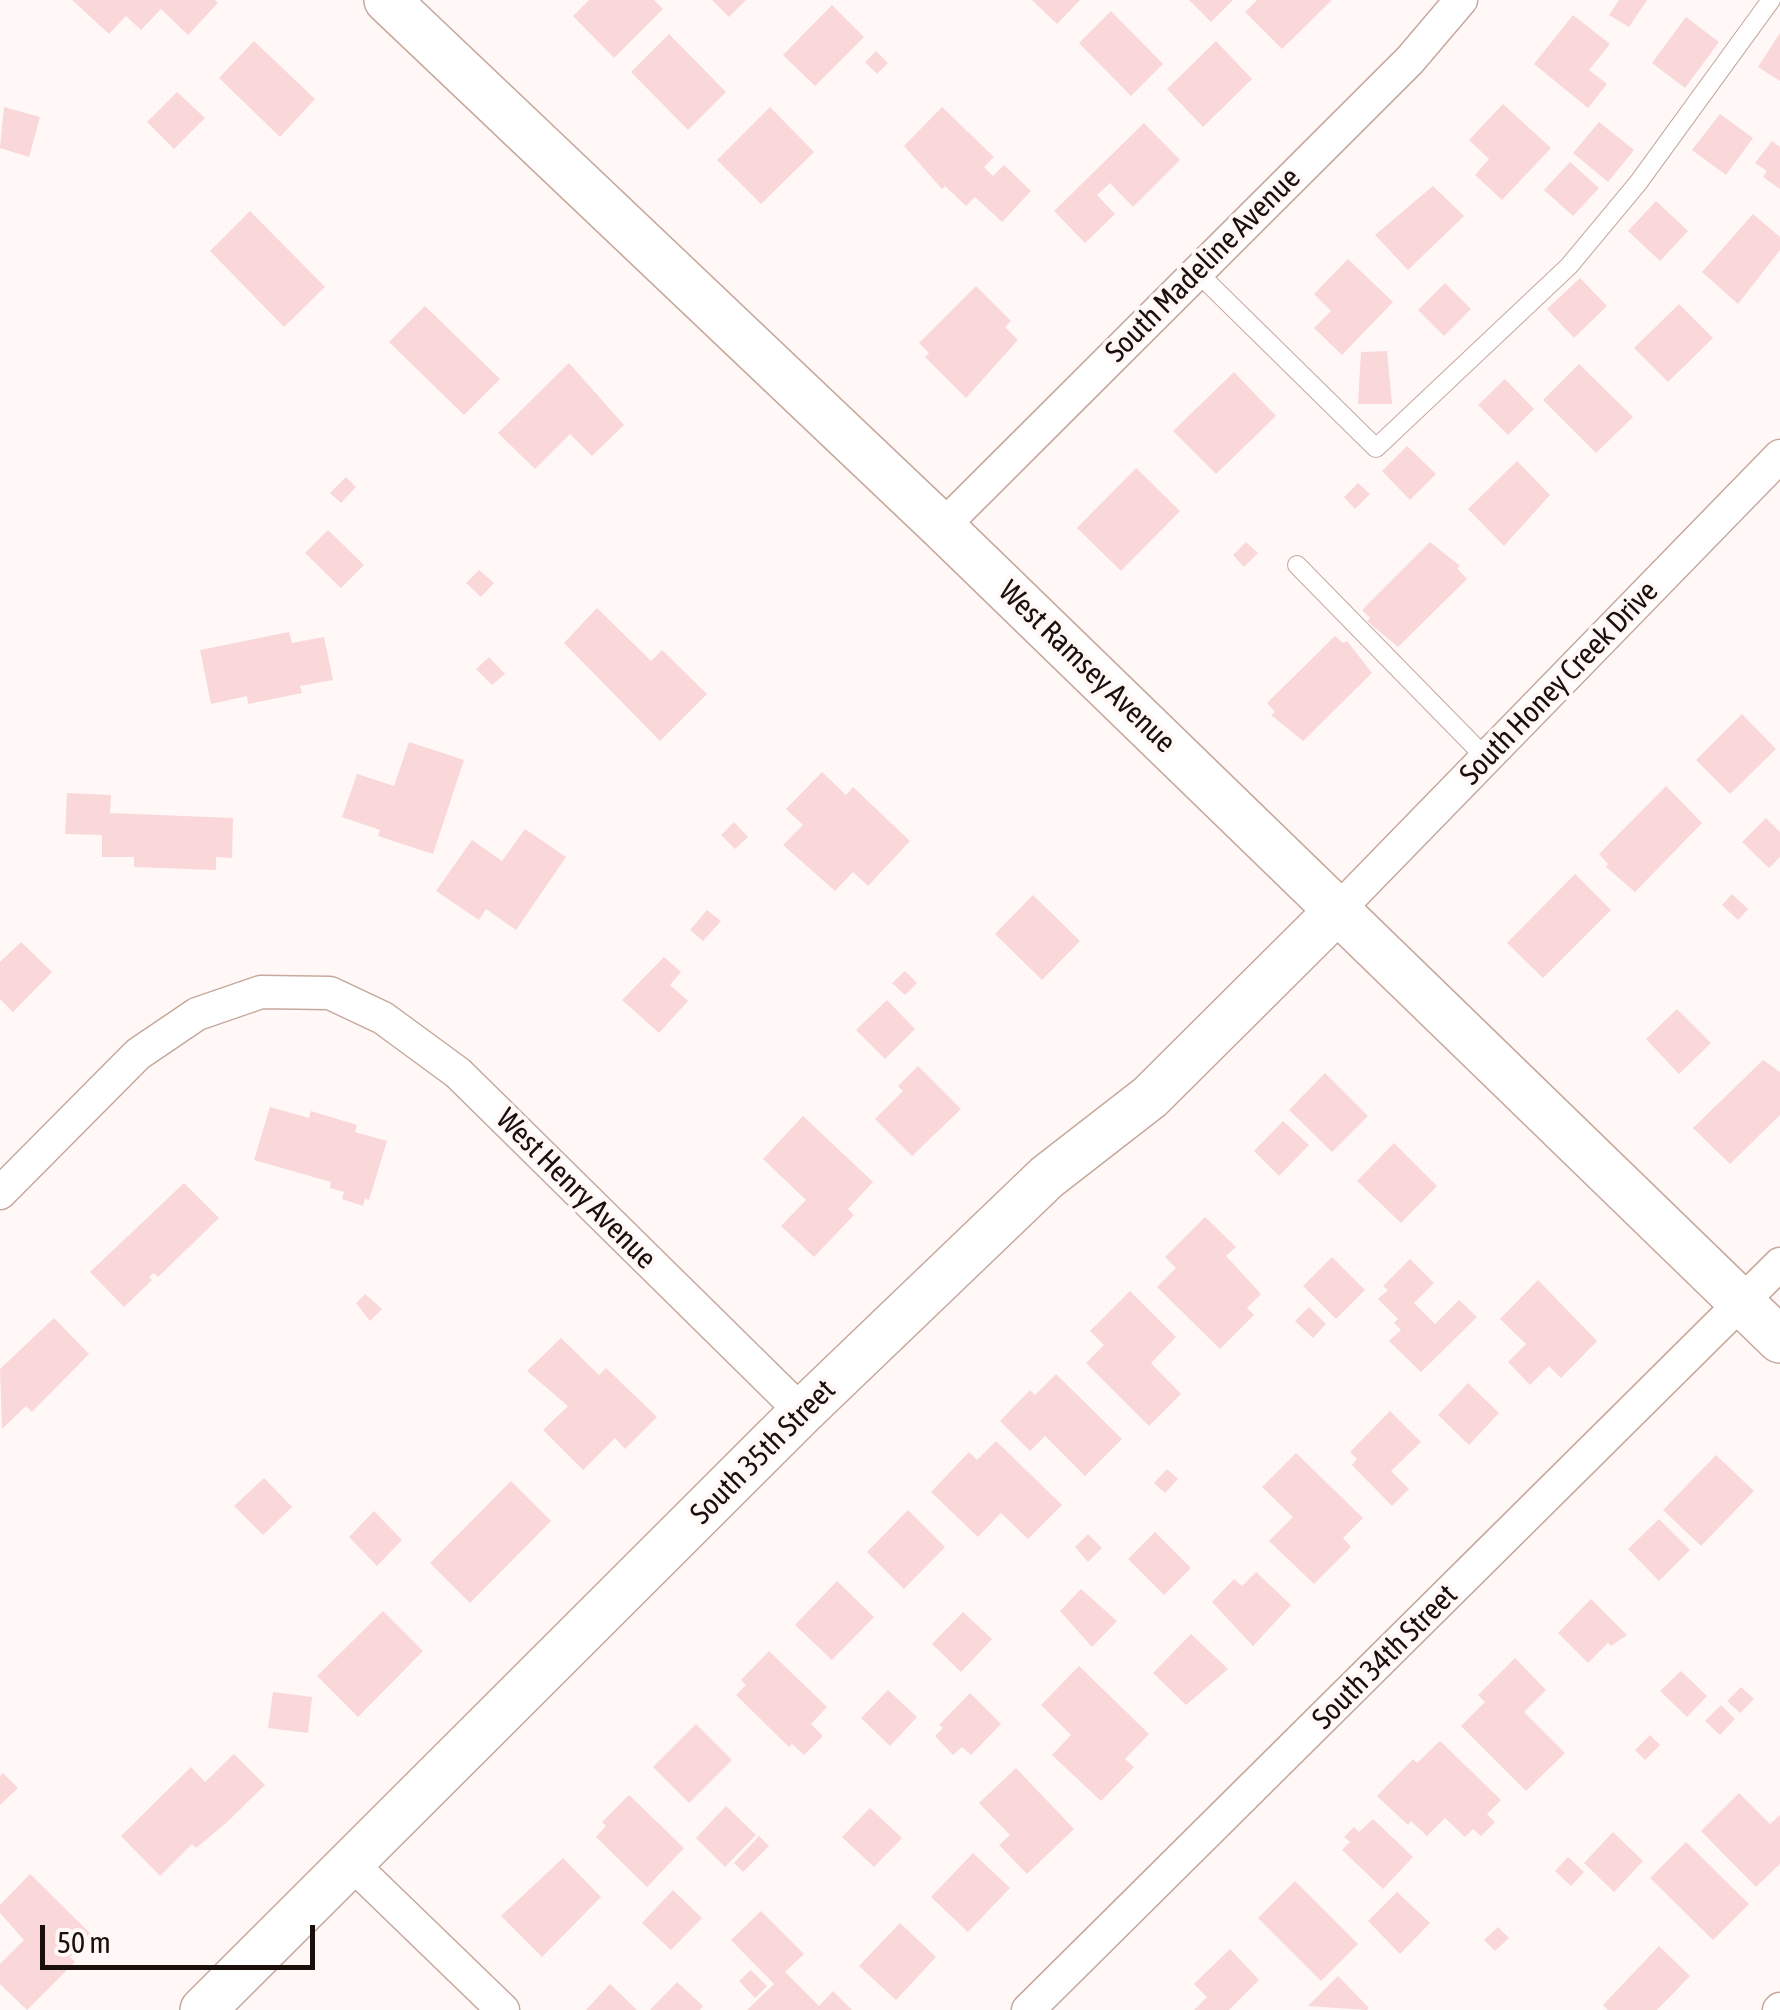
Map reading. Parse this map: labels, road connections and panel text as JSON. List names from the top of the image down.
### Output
{
  "streets": {
    "street": [
      "South Madeline Avenue",
      "West Ramsey Avenue",
      "South Honey Creek Drive",
      "West Henry Avenue",
      "South 35th Street",
      "South 34th Street"
    ]
  },
  "crossings": [
    ["South Madeline Avenue", "West Ramsey Avenue"],
    ["West Ramsey Avenue", "South Honey Creek Drive"],
    ["West Ramsey Avenue", "South 35th Street"],
    ["West Ramsey Avenue", "South 34th Street"],
    ["South Honey Creek Drive", "South 35th Street"],
    ["West Henry Avenue", "South 35th Street"]
  ],
  "scale_bar": "50 m"
}
